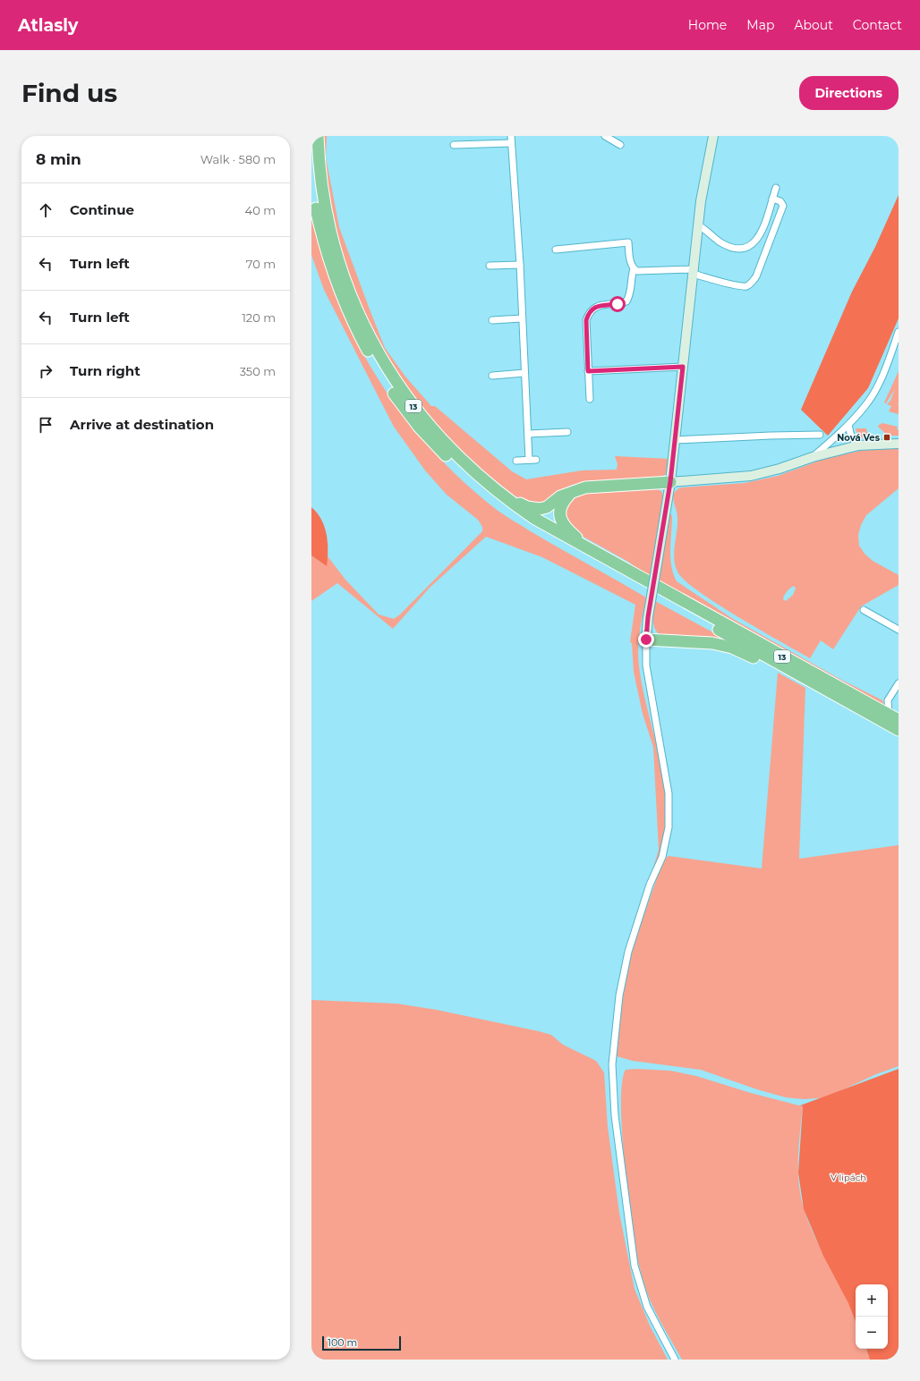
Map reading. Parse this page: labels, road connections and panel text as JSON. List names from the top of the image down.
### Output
{
  "streets": {
    "highway": ["13"]
  },
  "parks": ["V lipách"],
  "places": {
    "transit": ["Nová Ves"]
  },
  "scale_bar": "100 m",
  "page": {
    "header": "Atlasly",
    "nav": [
      "Home",
      "Map",
      "About",
      "Contact"
    ],
    "buttons": "Directions",
    "title": "Find us",
    "heading": ["8 min", "Walk · 580 m"],
    "list": [
      ["Continue", "40 m"],
      ["Turn left", "70 m"],
      ["Turn left", "120 m"],
      ["Turn right", "350 m"],
      "Arrive at destination"
    ],
    "map_buttons": ["+", "−"],
    "scale": "100 m"
  }
}
